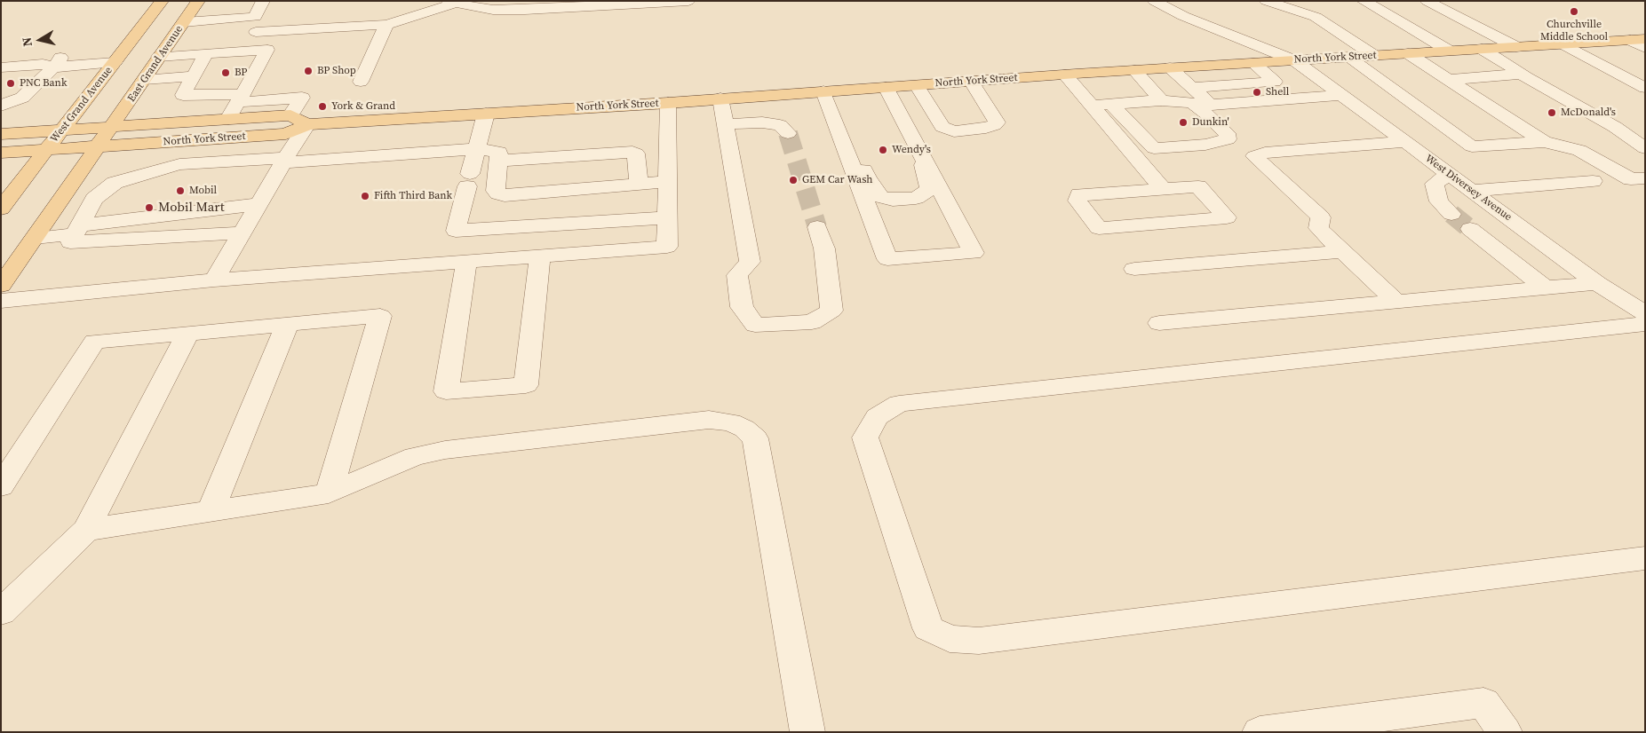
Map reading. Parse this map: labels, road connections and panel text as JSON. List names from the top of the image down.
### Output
{
  "streets": {
    "main road": ["North York Street", "East Grand Avenue", "West Grand Avenue"],
    "street": ["West Diversey Avenue"]
  },
  "crossings": [
    ["North York Street", "East Grand Avenue"],
    ["North York Street", "West Grand Avenue"],
    ["North York Street", "West Diversey Avenue"]
  ],
  "places": [
    "Churchville Middle School",
    "BP Shop",
    "BP",
    "PNC Bank",
    "Shell",
    "York & Grand",
    "McDonald's",
    "Dunkin'",
    "Wendy's",
    "GEM Car Wash",
    "Mobil",
    "Fifth Third Bank",
    "Mobil Mart"
  ],
  "north": "left"
}
